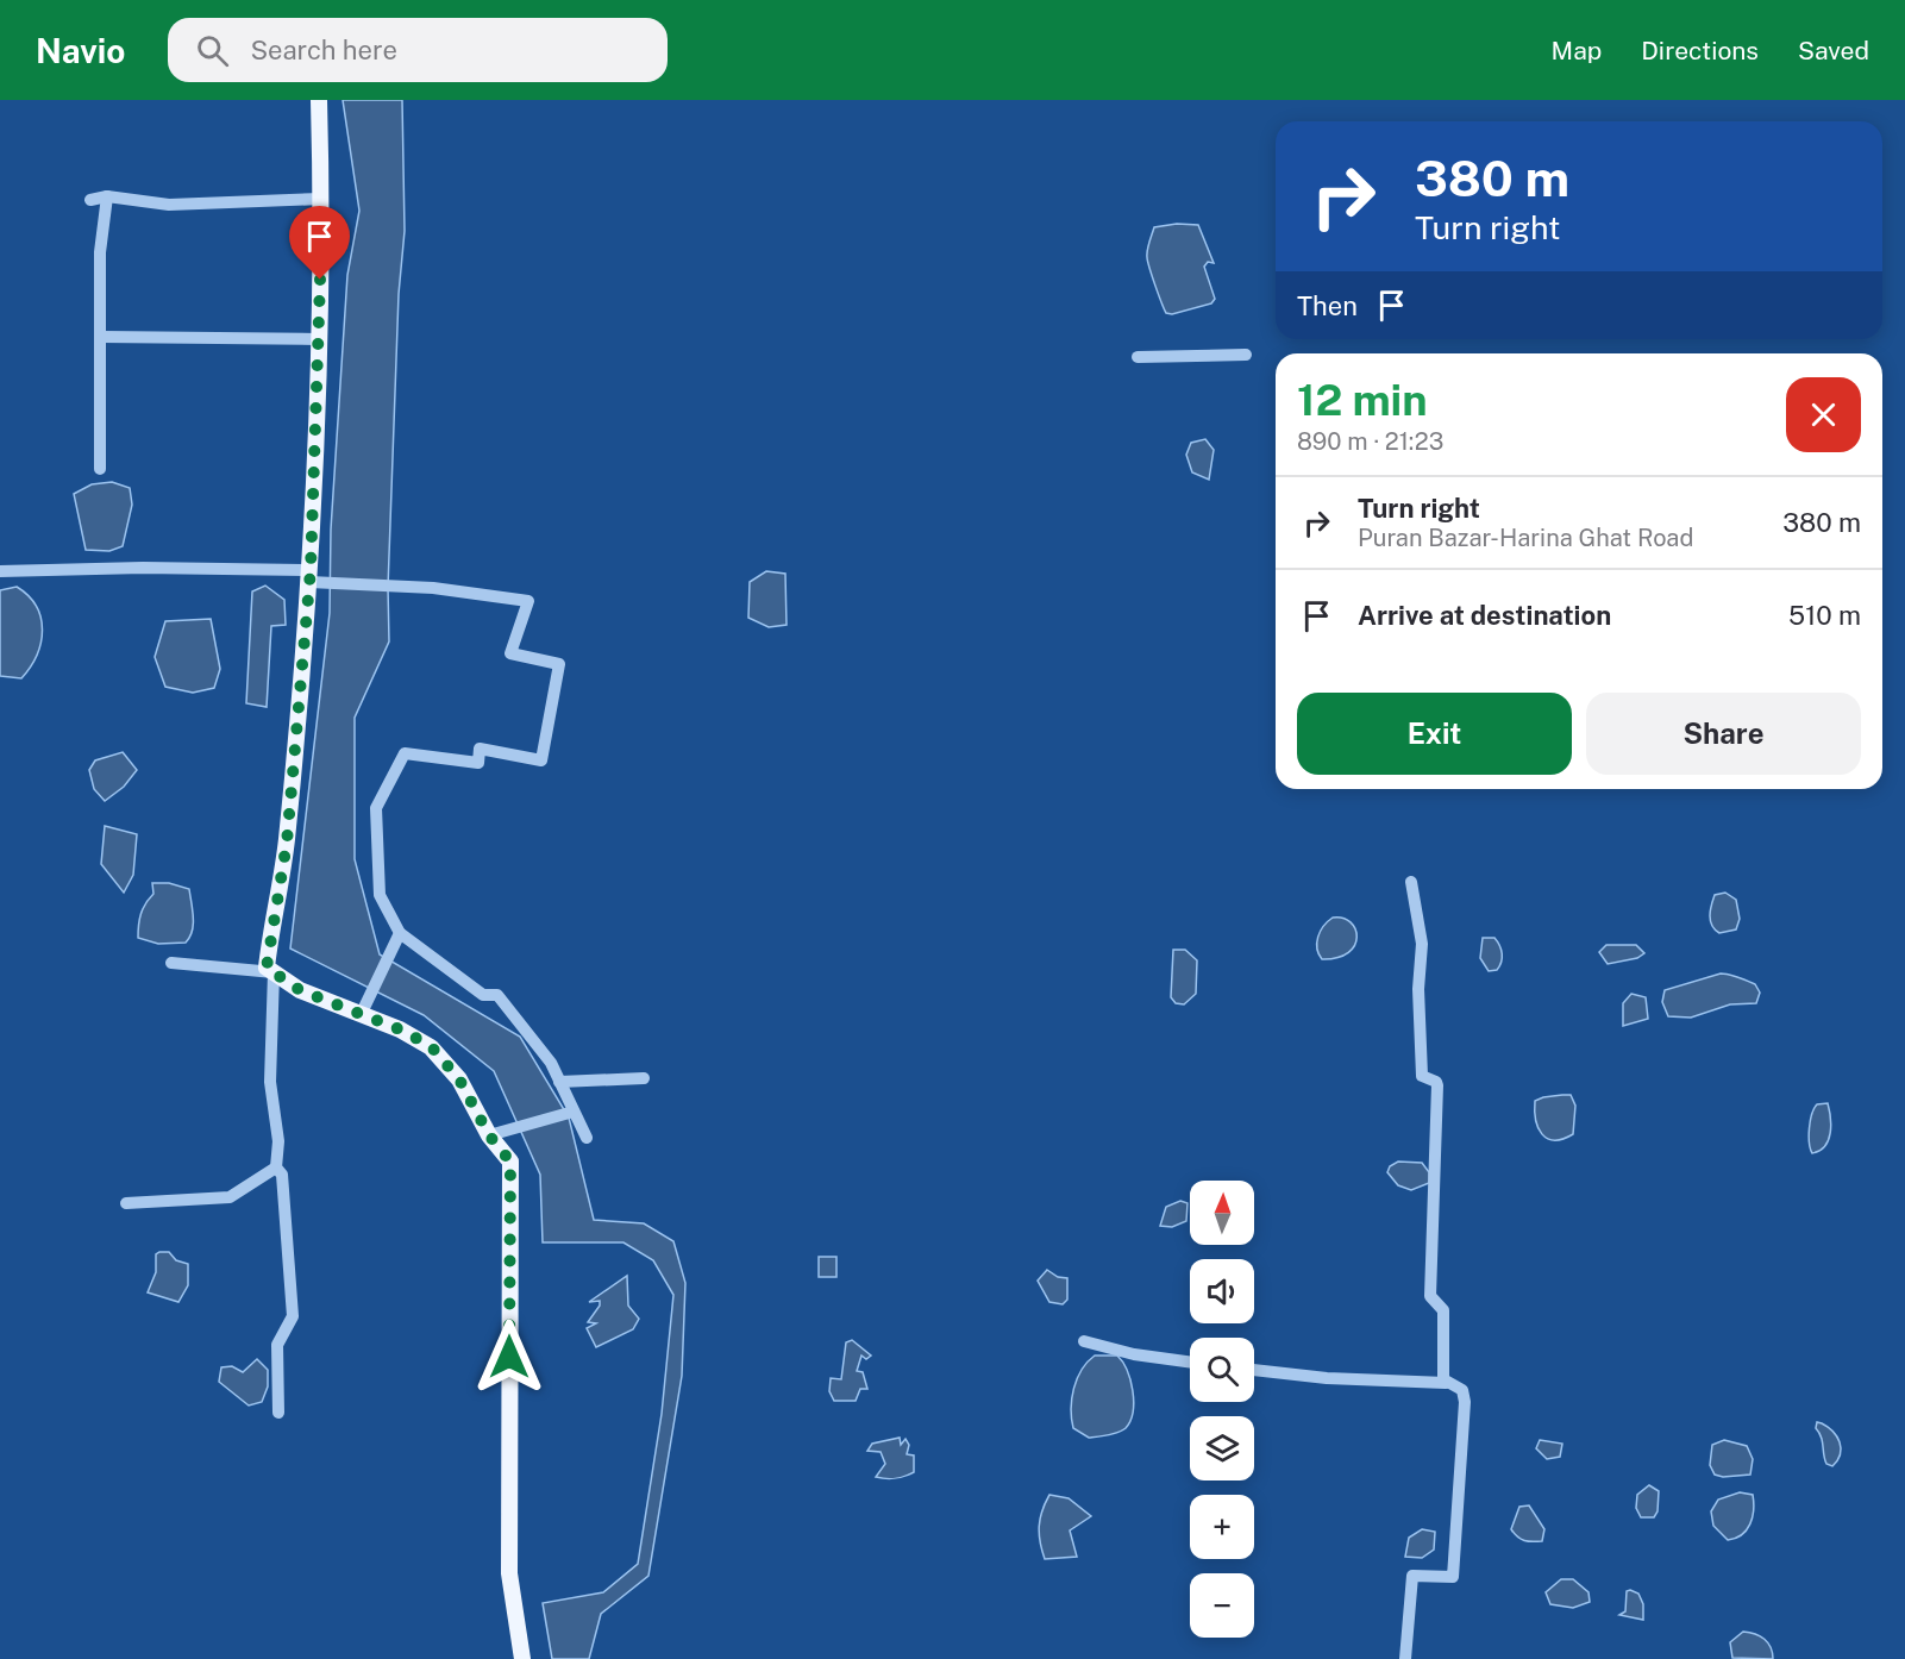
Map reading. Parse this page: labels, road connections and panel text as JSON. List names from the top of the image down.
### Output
{
  "north": "top",
  "page": {
    "header": "Navio",
    "search": "Search here",
    "nav": ["Map", "Directions", "Saved"],
    "turn": ["380 m", "Turn right"],
    "then": "Then",
    "heading": ["12 min", "890 m · 21:23"],
    "list": [
      {
        "name": "Turn right",
        "note": "Puran Bazar-Harina Ghat Road",
        "value": "380 m"
      },
      {
        "name": "Arrive at destination",
        "value": "510 m"
      }
    ],
    "buttons": ["Exit", "Share"],
    "map_buttons": ["+", "−"]
  }
}
